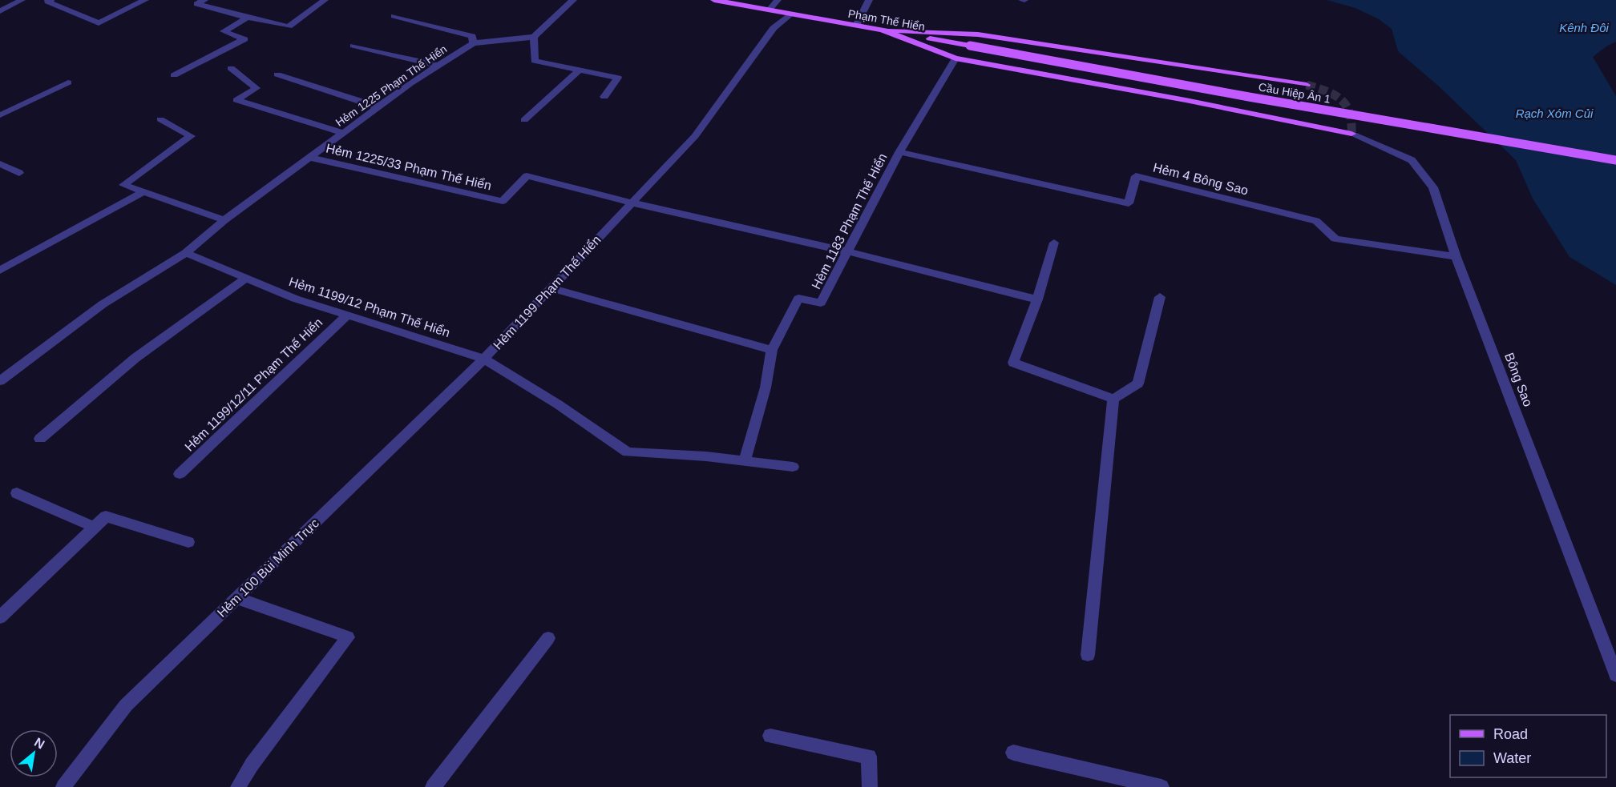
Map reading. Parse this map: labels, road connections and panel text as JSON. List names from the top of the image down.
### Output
{
  "streets": {
    "main road": ["Phạm Thế Hiển", "Cầu Hiệp Ân 1"],
    "street": [
      "Hẻm 1225 Phạm Thế Hiển",
      "Hẻm 1225/33 Phạm Thế Hiển",
      "Hẻm 4 Bông Sao",
      "Hẻm 1183 Phạm Thế Hiển",
      "Hẻm 1199 Phạm Thế Hiển",
      "Hẻm 1199/12 Phạm Thế Hiển",
      "Bông Sao",
      "Hẻm 1199/12/11 Phạm Thế Hiển",
      "Hẻm 100 Bùi Minh Trực"
    ]
  },
  "crossings": [
    ["Phạm Thế Hiển", "Cầu Hiệp Ân 1"],
    ["Phạm Thế Hiển", "Hẻm 1199 Phạm Thế Hiển"],
    ["Hẻm 1225 Phạm Thế Hiển", "Hẻm 1225/33 Phạm Thế Hiển"],
    ["Hẻm 1225 Phạm Thế Hiển", "Hẻm 1199/12 Phạm Thế Hiển"],
    ["Hẻm 1225/33 Phạm Thế Hiển", "Hẻm 1199 Phạm Thế Hiển"],
    ["Hẻm 4 Bông Sao", "Hẻm 1183 Phạm Thế Hiển"],
    ["Hẻm 4 Bông Sao", "Bông Sao"],
    ["Hẻm 1183 Phạm Thế Hiển", "Hẻm 1199 Phạm Thế Hiển"],
    ["Hẻm 1199 Phạm Thế Hiển", "Hẻm 1199/12 Phạm Thế Hiển"],
    ["Hẻm 1199 Phạm Thế Hiển", "Hẻm 100 Bùi Minh Trực"],
    ["Hẻm 1199/12 Phạm Thế Hiển", "Hẻm 1199/12/11 Phạm Thế Hiển"],
    ["Hẻm 1199/12 Phạm Thế Hiển", "Hẻm 100 Bùi Minh Trực"]
  ],
  "water": ["Kênh Đôi", "Rạch Xóm Củi"],
  "legend": ["Road", "Water"],
  "north": "top right"
}
